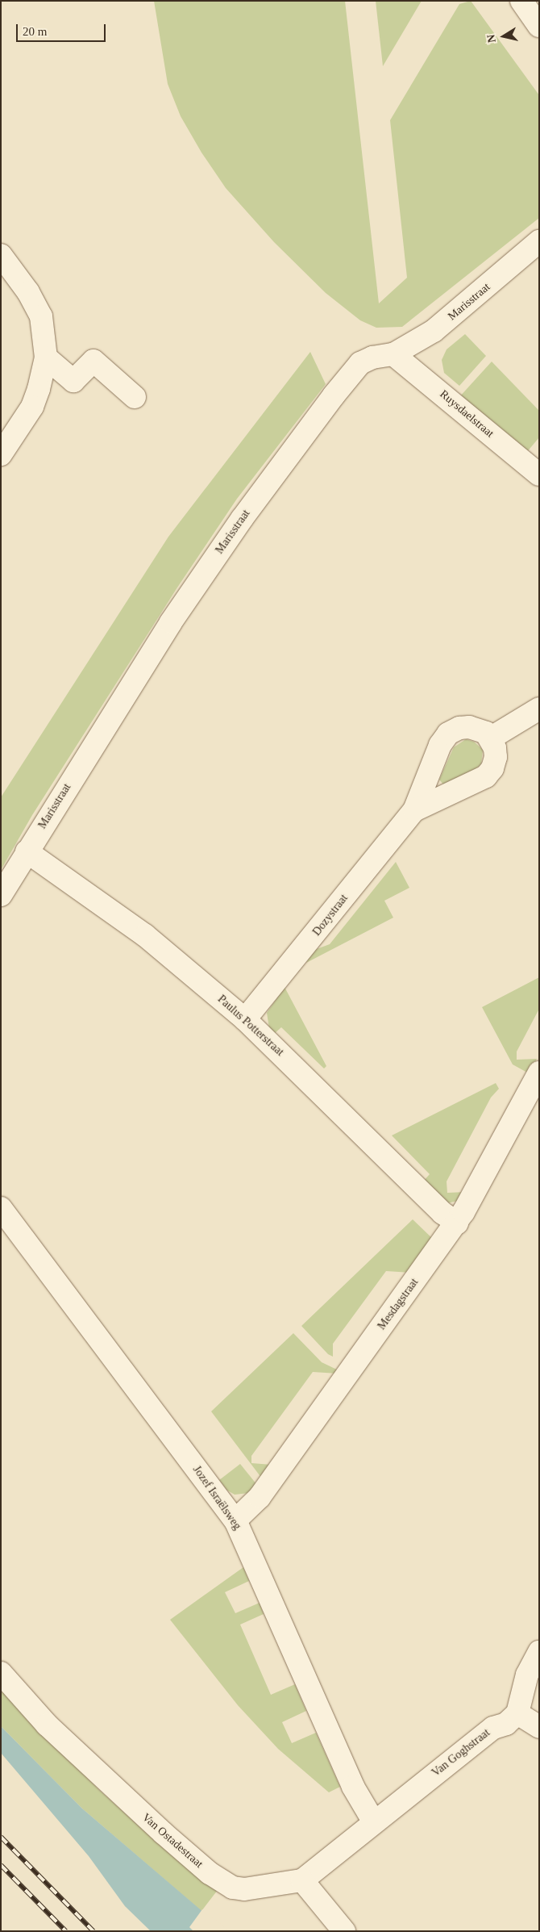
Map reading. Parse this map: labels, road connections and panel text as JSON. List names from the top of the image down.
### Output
{
  "streets": {
    "street": [
      "Marisstraat",
      "Ruysdaelstraat",
      "Dozystraat",
      "Paulus Potterstraat",
      "Mesdagstraat",
      "Jozef Israëlsweg",
      "Van Goghstraat",
      "Van Ostadestraat"
    ]
  },
  "crossings": [
    ["Marisstraat", "Ruysdaelstraat"],
    ["Marisstraat", "Paulus Potterstraat"],
    ["Dozystraat", "Paulus Potterstraat"],
    ["Paulus Potterstraat", "Mesdagstraat"],
    ["Mesdagstraat", "Jozef Israëlsweg"],
    ["Jozef Israëlsweg", "Van Goghstraat"]
  ],
  "scale_bar": "20 m",
  "north": "left"
}
